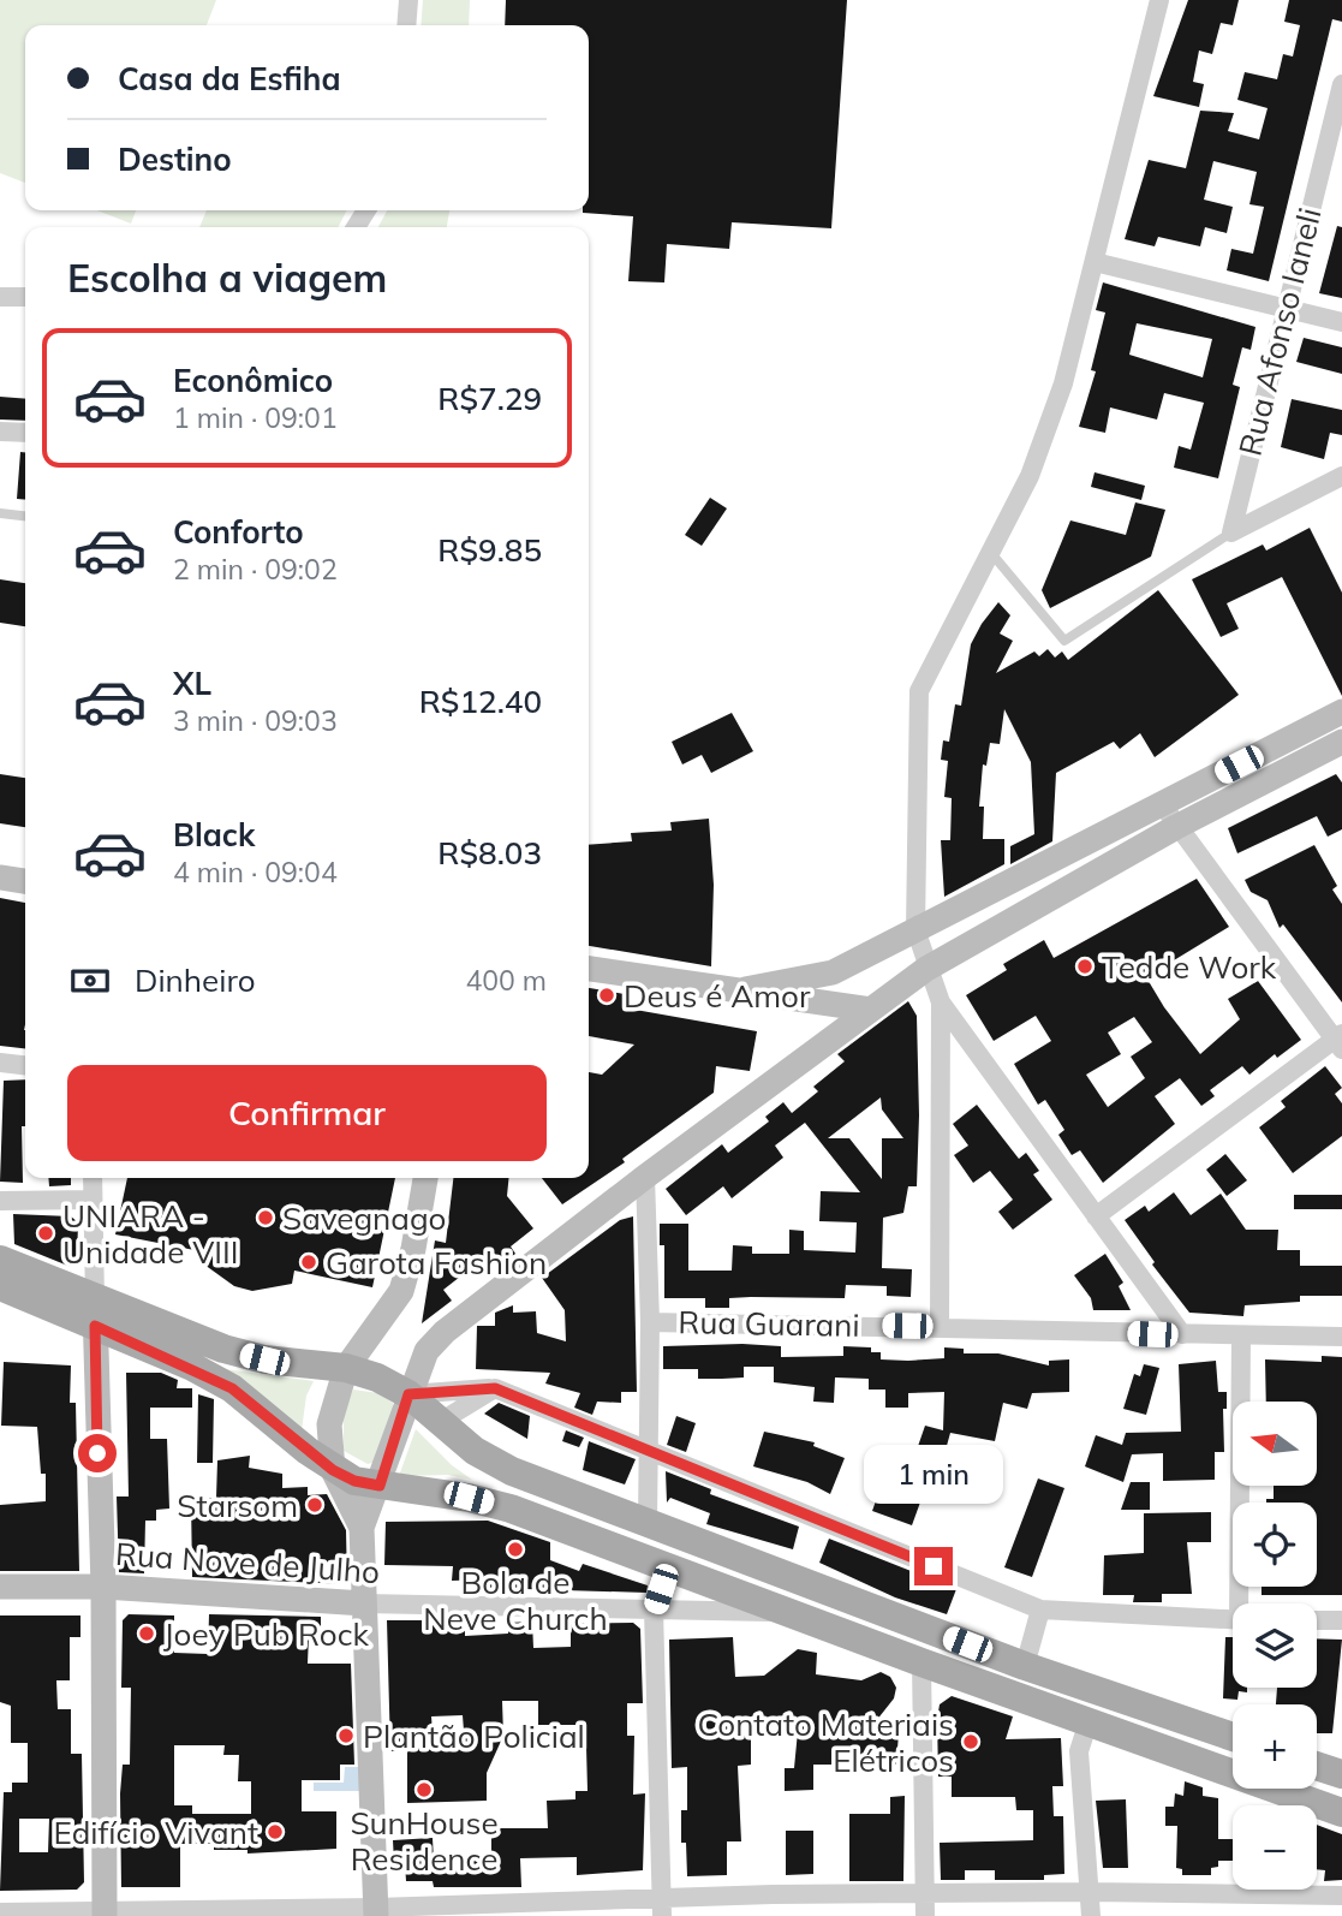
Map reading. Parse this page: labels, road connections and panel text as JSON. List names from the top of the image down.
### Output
{
  "streets": {
    "street": ["Rua Afonso Ianeli", "Rua Guarani", "Rua Nove de Julho"]
  },
  "places": [
    "Tedde Work",
    "Deus é Amor",
    "Savegnago",
    "UNIARA - Unidade VIII",
    "Garota Fashion",
    "Starsom",
    "Bola de Neve Church",
    "Joey Pub Rock",
    "Plantão Policial",
    "Contato Materiais Elétricos",
    "SunHouse Residence",
    "Edifício Vivant"
  ],
  "north": "left",
  "page": {
    "banner": ["Casa da Esfiha", "Destino"],
    "heading": "Escolha a viagem",
    "list": [
      {
        "name": "Econômico",
        "note": "1 min · 09:01",
        "value": "R$7.29"
      },
      {
        "name": "Conforto",
        "note": "2 min · 09:02",
        "value": "R$9.85"
      },
      {
        "name": "XL",
        "note": "3 min · 09:03",
        "value": "R$12.40"
      },
      {
        "name": "Black",
        "note": "4 min · 09:04",
        "value": "R$8.03"
      }
    ],
    "pay": ["Dinheiro", "400 m"],
    "buttons": "Confirmar",
    "map_buttons": ["+", "−"],
    "bubble": "1 min"
  }
}
